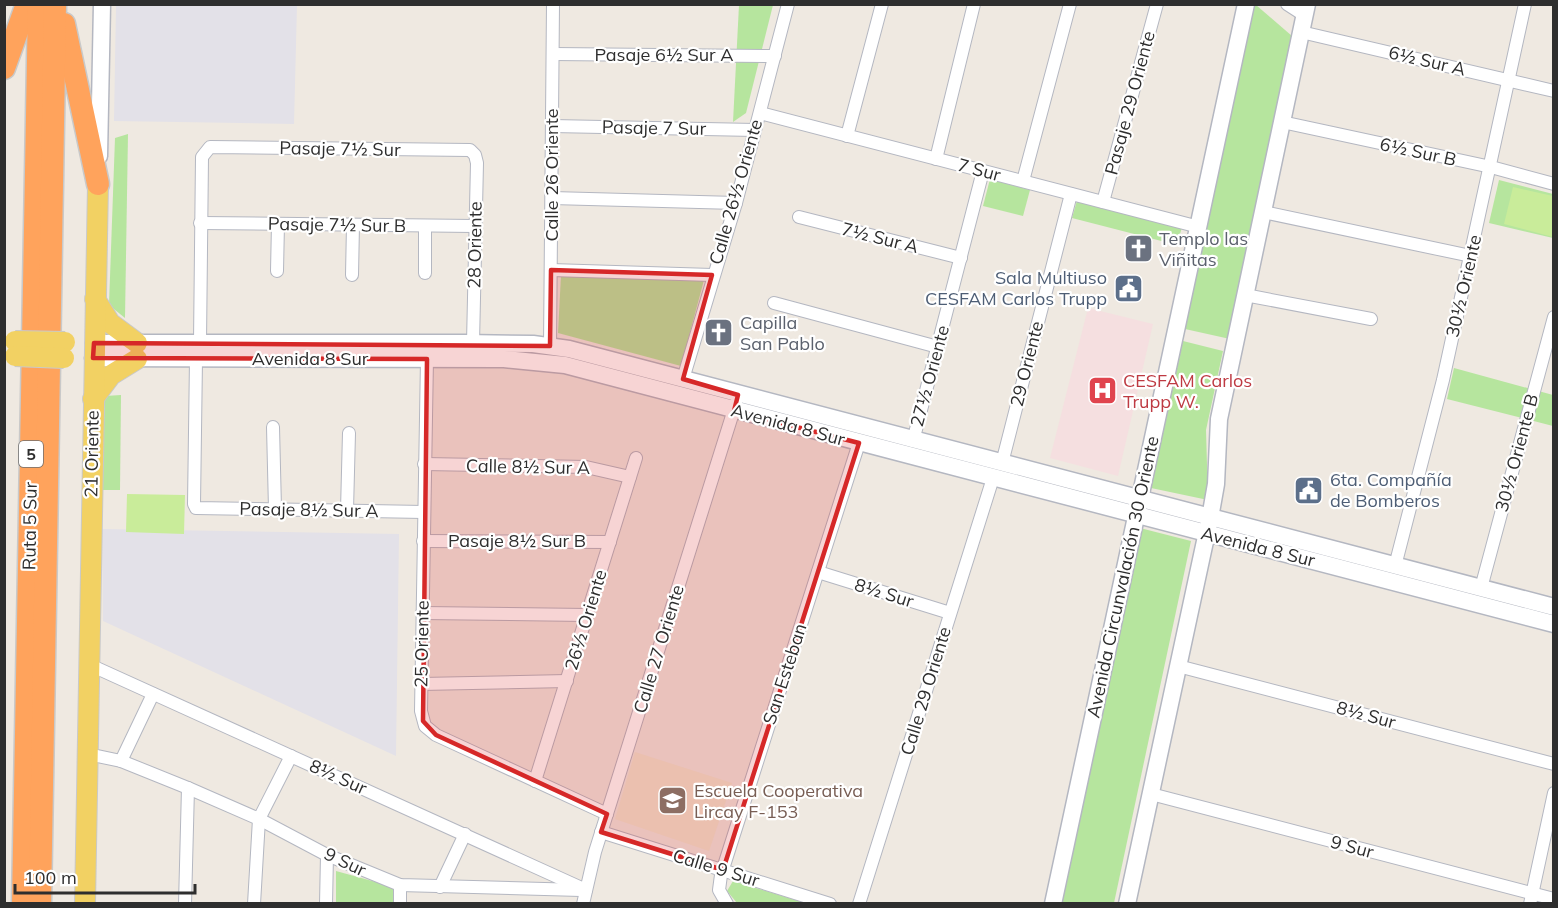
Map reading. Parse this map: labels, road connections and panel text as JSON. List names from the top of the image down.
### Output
{
  "streets": {
    "highway": ["5", "Ruta 5 Sur"],
    "main road": ["Avenida 8 Sur", "21 Oriente", "Avenida Circunvalación 30 Oriente"],
    "street": [
      "Pasaje 6½ Sur A",
      "6½ Sur A",
      "Pasaje 29 Oriente",
      "Pasaje 7 Sur",
      "Pasaje 7½ Sur",
      "6½ Sur B",
      "7 Sur",
      "Calle 26 Oriente",
      "Calle 26½ Oriente",
      "Pasaje 7½ Sur B",
      "7½ Sur A",
      "28 Oriente",
      "30½ Oriente",
      "29 Oriente",
      "27½ Oriente",
      "30½ Oriente B",
      "Calle 8½ Sur A",
      "Pasaje 8½ Sur A",
      "Pasaje 8½ Sur B",
      "8½ Sur",
      "26½ Oriente",
      "25 Oriente",
      "Calle 27 Oriente",
      "San Esteban",
      "Calle 29 Oriente",
      "9 Sur",
      "Calle 9 Sur"
    ]
  },
  "crossings": [
    ["Pasaje 6½ Sur A", "Calle 26 Oriente"],
    ["Pasaje 6½ Sur A", "Calle 26½ Oriente"],
    ["6½ Sur A", "30½ Oriente"],
    ["Pasaje 29 Oriente", "7 Sur"],
    ["Pasaje 7 Sur", "Calle 26 Oriente"],
    ["Pasaje 7 Sur", "Calle 26½ Oriente"],
    ["Pasaje 7½ Sur", "Pasaje 7½ Sur B"],
    ["Pasaje 7½ Sur", "28 Oriente"],
    ["6½ Sur B", "30½ Oriente"],
    ["7 Sur", "Calle 26½ Oriente"],
    ["7 Sur", "29 Oriente"],
    ["7 Sur", "27½ Oriente"],
    ["7 Sur", "Avenida Circunvalación 30 Oriente"],
    ["Calle 26 Oriente", "Avenida 8 Sur"],
    ["Calle 26½ Oriente", "Avenida 8 Sur"],
    ["Pasaje 7½ Sur B", "28 Oriente"],
    ["7½ Sur A", "27½ Oriente"],
    ["28 Oriente", "Avenida 8 Sur"],
    ["30½ Oriente", "Avenida 8 Sur"],
    ["Avenida 8 Sur", "29 Oriente"],
    ["Avenida 8 Sur", "27½ Oriente"],
    ["Avenida 8 Sur", "30½ Oriente B"],
    ["Avenida 8 Sur", "21 Oriente"],
    ["Avenida 8 Sur", "Pasaje 8½ Sur A"],
    ["Avenida 8 Sur", "Avenida Circunvalación 30 Oriente"],
    ["Avenida 8 Sur", "25 Oriente"],
    ["Avenida 8 Sur", "Calle 27 Oriente"],
    ["Avenida 8 Sur", "San Esteban"],
    ["Avenida 8 Sur", "Calle 29 Oriente"],
    ["29 Oriente", "Calle 29 Oriente"],
    ["21 Oriente", "8½ Sur"],
    ["21 Oriente", "9 Sur"],
    ["Calle 8½ Sur A", "26½ Oriente"],
    ["Calle 8½ Sur A", "25 Oriente"],
    ["Pasaje 8½ Sur A", "25 Oriente"],
    ["Pasaje 8½ Sur B", "26½ Oriente"],
    ["Pasaje 8½ Sur B", "25 Oriente"],
    ["8½ Sur", "Calle 27 Oriente"],
    ["8½ Sur", "San Esteban"],
    ["8½ Sur", "Calle 29 Oriente"],
    ["8½ Sur", "9 Sur"],
    ["26½ Oriente", "25 Oriente"],
    ["25 Oriente", "Calle 27 Oriente"],
    ["Calle 27 Oriente", "9 Sur"],
    ["Calle 27 Oriente", "Calle 9 Sur"],
    ["San Esteban", "Calle 9 Sur"]
  ],
  "places": {
    "church": ["Templo las Viñitas", "Capilla San Pablo"],
    "public building": ["Sala Multiuso CESFAM Carlos Trupp", "6ta. Compañía de Bomberos"],
    "hospital": ["CESFAM Carlos Trupp W."],
    "school or university": ["Escuela Cooperativa Lircay F-153"]
  },
  "scale_bar": "100 m"
}
